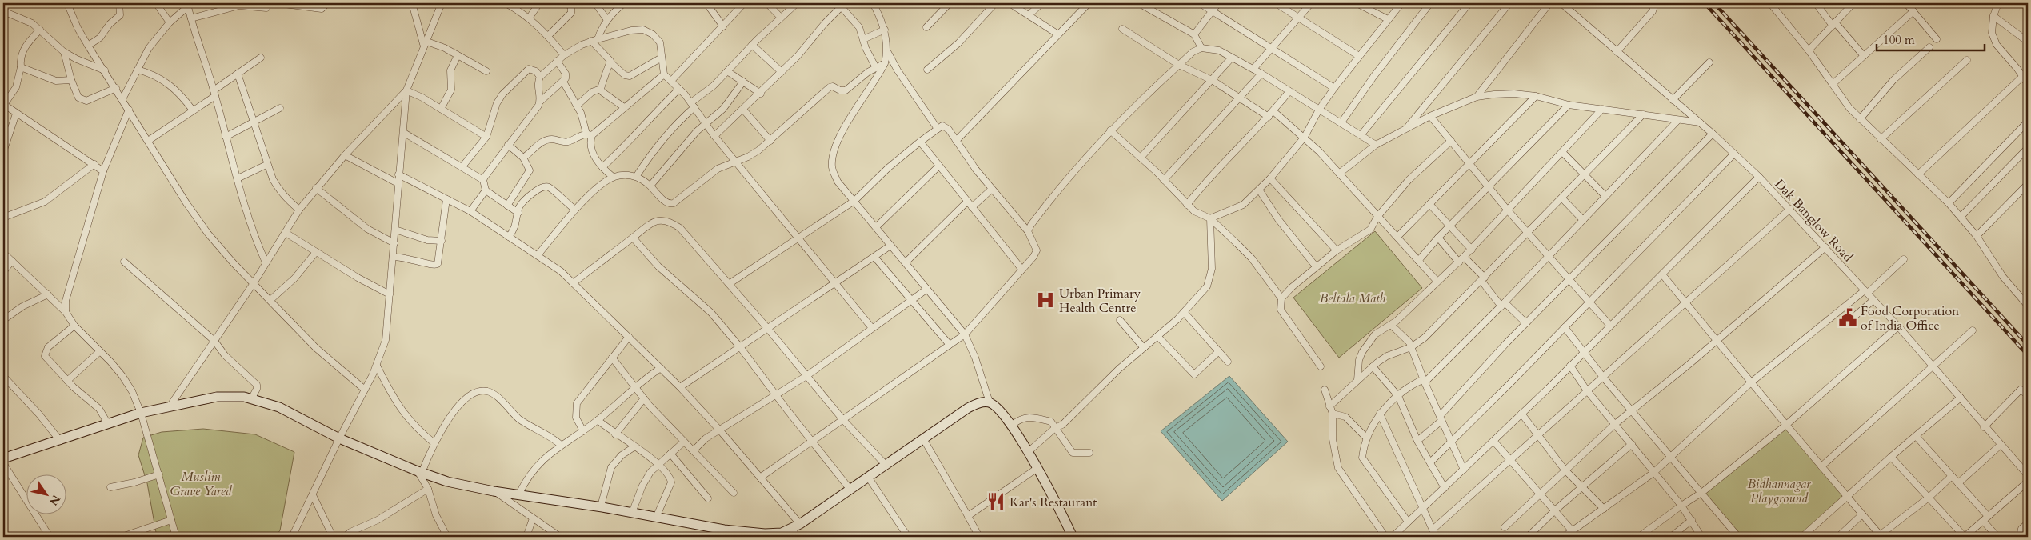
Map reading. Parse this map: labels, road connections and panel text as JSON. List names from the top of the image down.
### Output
{
  "streets": {
    "street": ["Dak Banglow Road"]
  },
  "parks": ["Beltala Math", "Muslim Grave Yared", "Bidhannagar Playground"],
  "places": {
    "hospital": ["Urban Primary Health Centre"],
    "public building": ["Food Corporation of India Office"],
    "restaurant": ["Kar's Restaurant"]
  },
  "scale_bar": "100 m",
  "north": "bottom right"
}
